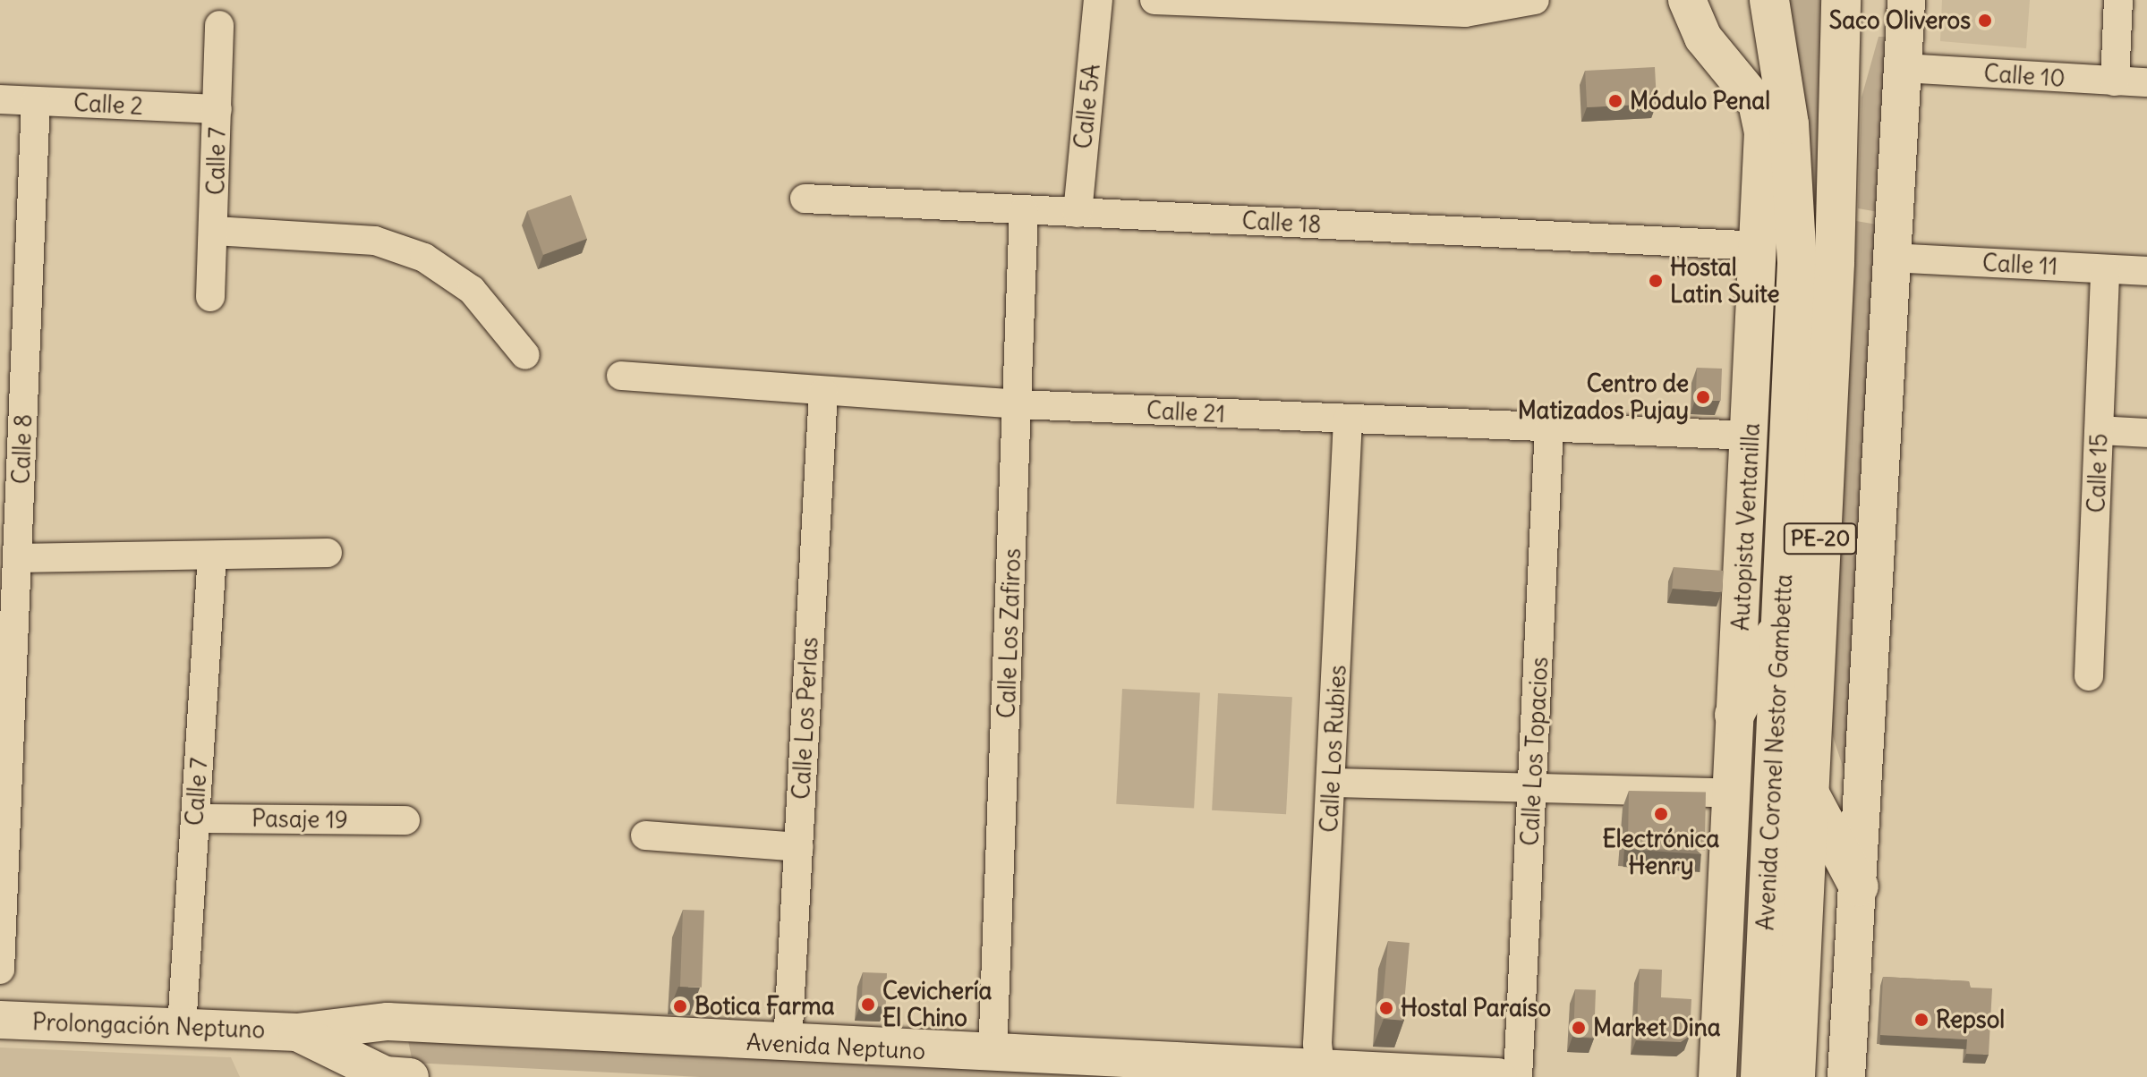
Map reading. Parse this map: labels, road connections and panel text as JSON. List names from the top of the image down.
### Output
{
  "streets": {
    "highway": ["PE-20", "Avenida Coronel Nestor Gambetta"],
    "street": [
      "Calle 10",
      "Calle 2",
      "Calle 5A",
      "Calle 7",
      "Calle 18",
      "Calle 11",
      "Calle 21",
      "Calle 8",
      "Calle 15",
      "Autopista Ventanilla",
      "Calle Los Zafiros",
      "Calle Los Perlas",
      "Calle Los Rubies",
      "Calle Los Topacios",
      "Pasaje 19",
      "Prolongación Neptuno",
      "Avenida Neptuno"
    ]
  },
  "crossings": [
    ["Calle 2", "Calle 7"],
    ["Calle 2", "Calle 8"],
    ["Calle 5A", "Calle 18"],
    ["Calle 7", "Pasaje 19"],
    ["Calle 7", "Prolongación Neptuno"],
    ["Calle 18", "Autopista Ventanilla"],
    ["Calle 18", "Calle Los Zafiros"],
    ["Calle 11", "Calle 15"],
    ["Calle 21", "Autopista Ventanilla"],
    ["Calle 21", "Calle Los Zafiros"],
    ["Calle 21", "Calle Los Perlas"],
    ["Calle 21", "Calle Los Rubies"],
    ["Calle 21", "Calle Los Topacios"],
    ["Calle Los Zafiros", "Avenida Neptuno"],
    ["Calle Los Perlas", "Avenida Neptuno"],
    ["Calle Los Rubies", "Avenida Neptuno"],
    ["Prolongación Neptuno", "Avenida Neptuno"]
  ],
  "places": [
    "Saco Oliveros",
    "Módulo Penal",
    "Hostal Latin Suite",
    "Centro de Matizados Pujay",
    "Electrónica Henry",
    "Cevichería El Chino",
    "Botica Farma",
    "Hostal Paraíso",
    "Repsol",
    "Market Dina"
  ]
}
